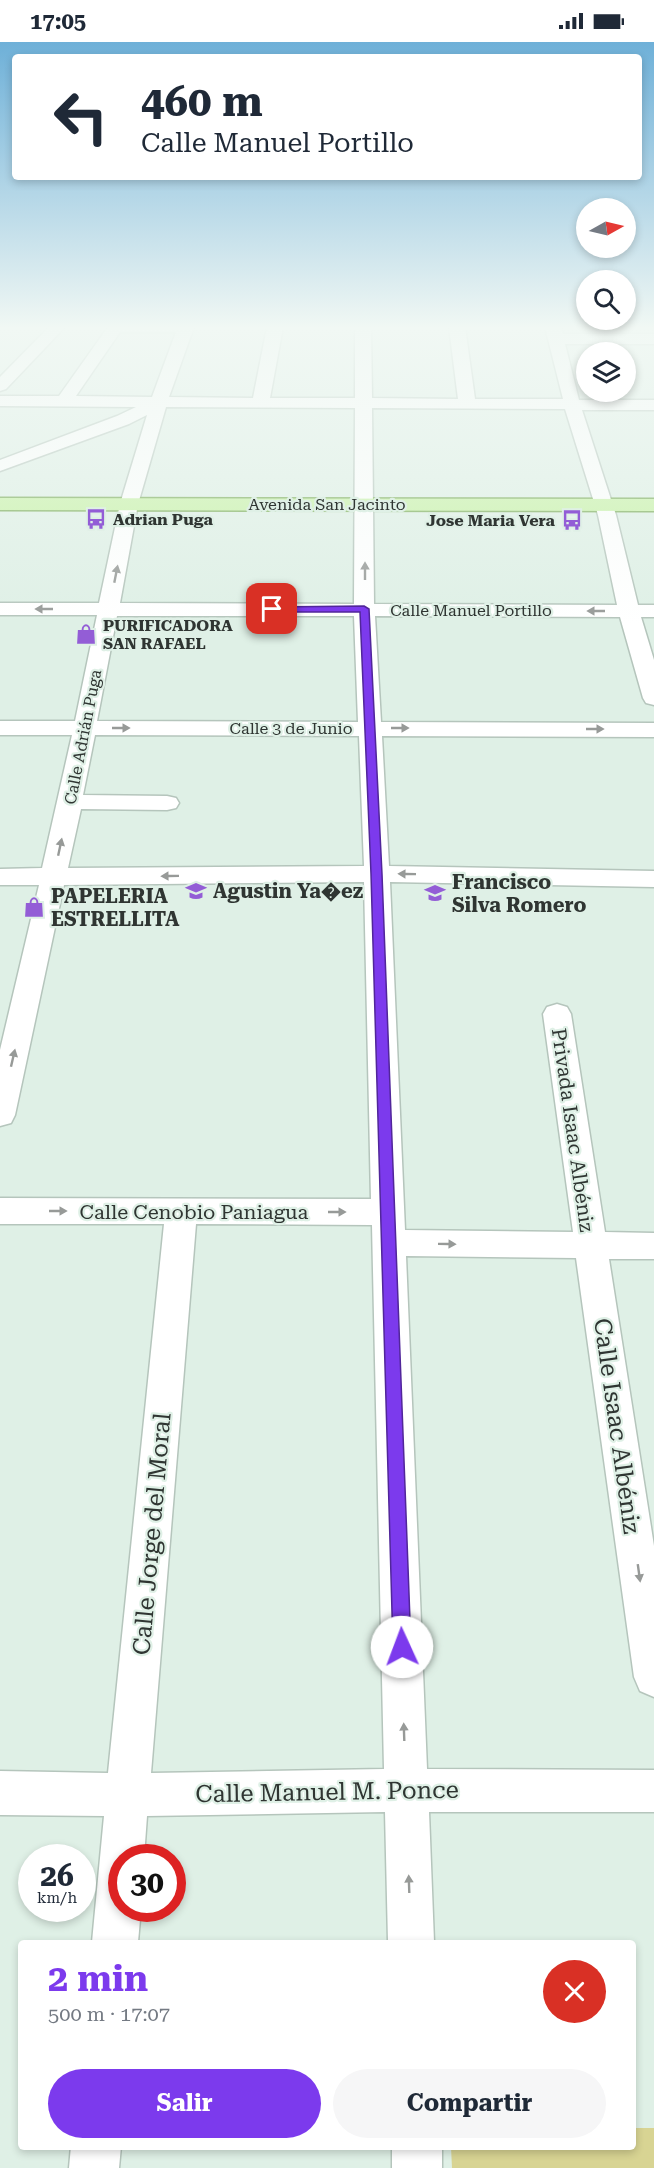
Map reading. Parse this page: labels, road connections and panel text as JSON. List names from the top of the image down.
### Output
{
  "streets": {
    "main road": ["Avenida San Jacinto"],
    "street": [
      "Calle Manuel Portillo",
      "Calle 3 de Junio",
      "Calle Adrián Puga",
      "Privada Isaac Albéniz",
      "Calle Cenobio Paniagua",
      "Calle Isaac Albéniz",
      "Calle Jorge del Moral",
      "Calle Manuel M. Ponce"
    ]
  },
  "crossings": [
    ["Avenida San Jacinto", "Calle Adrián Puga"],
    ["Calle Manuel Portillo", "Calle Adrián Puga"],
    ["Calle 3 de Junio", "Calle Adrián Puga"],
    ["Privada Isaac Albéniz", "Calle Cenobio Paniagua"],
    ["Privada Isaac Albéniz", "Calle Isaac Albéniz"],
    ["Calle Cenobio Paniagua", "Calle Isaac Albéniz"],
    ["Calle Cenobio Paniagua", "Calle Jorge del Moral"],
    ["Calle Jorge del Moral", "Calle Manuel M. Ponce"]
  ],
  "one_way": ["Calle Adrián Puga", "Calle Cenobio Paniagua"],
  "places": {
    "bus stop": ["Adrian Puga", "Jose Maria Vera"],
    "shop": ["PURIFICADORA SAN RAFAEL", "PAPELERIA ESTRELLITA"],
    "school or university": ["Agustin Ya�ez", "Francisco Silva Romero"]
  },
  "north": "right",
  "page": {
    "status": "17:05",
    "turn": ["460 m", "Calle Manuel Portillo"],
    "speed": "26 km/h",
    "limit": "30",
    "heading": ["2 min", "500 m · 17:07"],
    "buttons": ["Salir", "Compartir"]
  }
}
